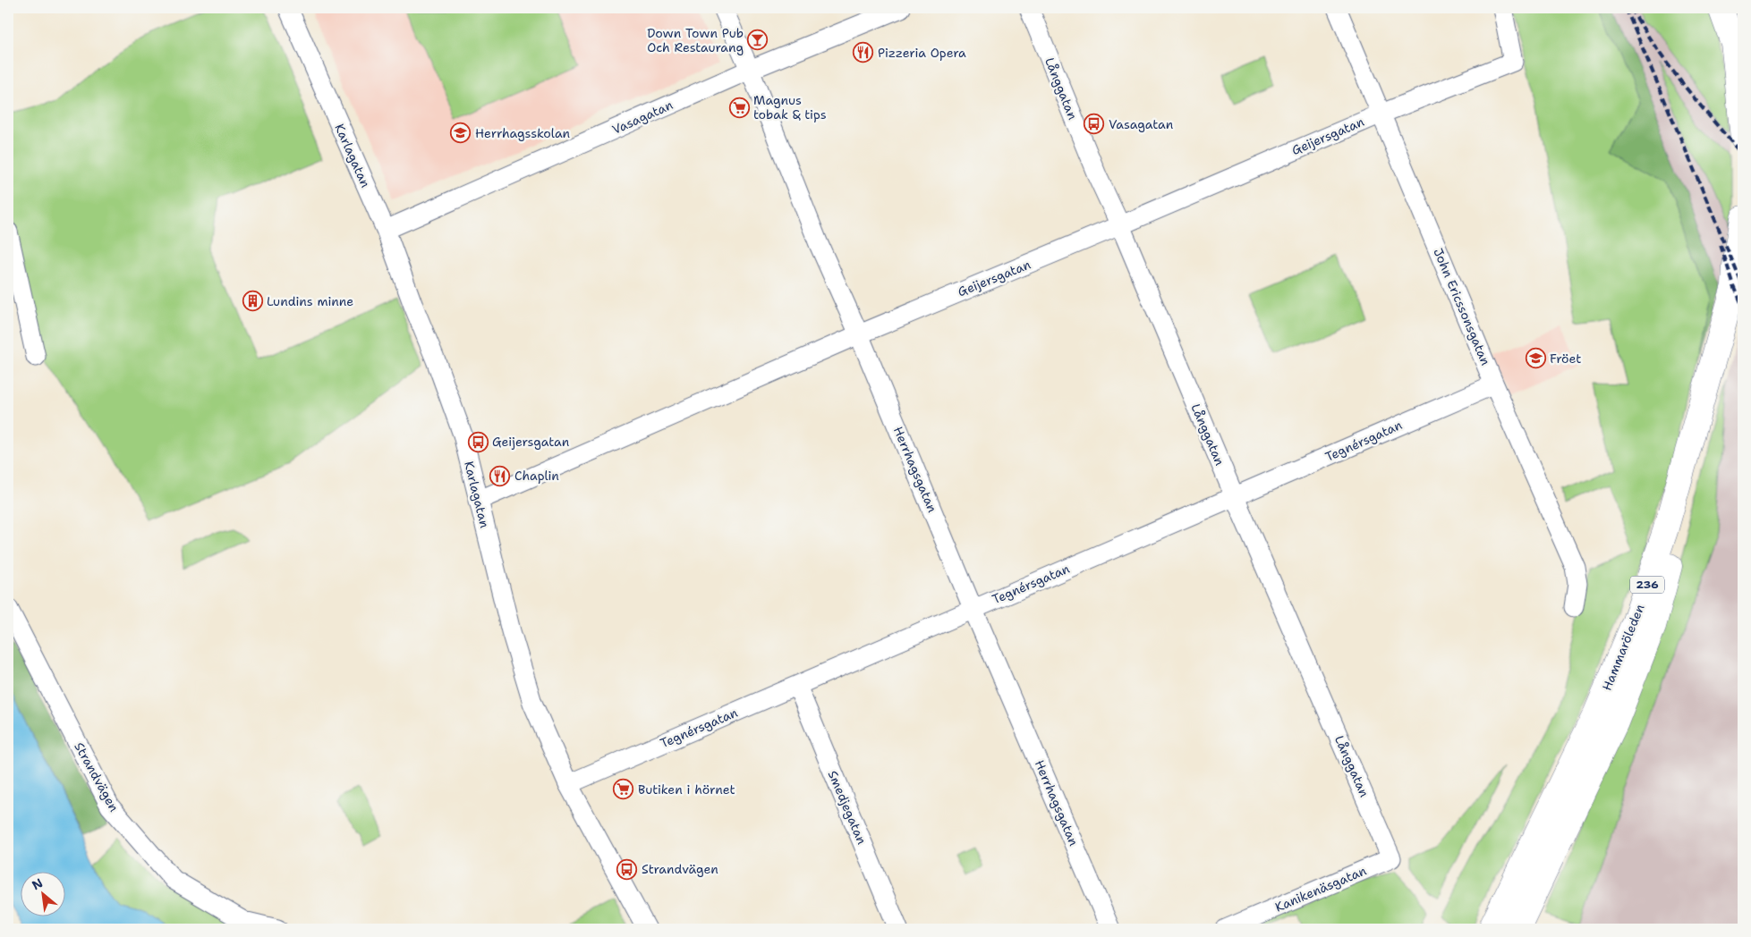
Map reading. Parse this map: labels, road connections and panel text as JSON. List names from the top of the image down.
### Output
{
  "streets": {
    "main road": ["236", "Hammaröleden"],
    "street": [
      "Långgatan",
      "Vasagatan",
      "Geijersgatan",
      "Karlagatan",
      "John Ericssonsgatan",
      "Tegnérsgatan",
      "Herrhagsgatan",
      "Strandvägen",
      "Smedjegatan",
      "Kanikenäsgatan"
    ]
  },
  "crossings": [
    ["Långgatan", "Geijersgatan"],
    ["Långgatan", "Tegnérsgatan"],
    ["Långgatan", "Kanikenäsgatan"],
    ["Vasagatan", "Karlagatan"],
    ["Vasagatan", "Herrhagsgatan"],
    ["Geijersgatan", "Karlagatan"],
    ["Geijersgatan", "John Ericssonsgatan"],
    ["Geijersgatan", "Herrhagsgatan"],
    ["Karlagatan", "Tegnérsgatan"],
    ["John Ericssonsgatan", "Tegnérsgatan"],
    ["Tegnérsgatan", "Herrhagsgatan"],
    ["Tegnérsgatan", "Smedjegatan"]
  ],
  "places": {
    "bar": ["Down Town Pub Och Restaurang"],
    "restaurant": ["Pizzeria Opera", "Chaplin"],
    "supermarket": ["Magnus tobak & tips", "Butiken i hörnet"],
    "bus stop": ["Vasagatan", "Geijersgatan", "Strandvägen"],
    "school or university": ["Herrhagsskolan", "Fröet"],
    "building": ["Lundins minne"]
  },
  "north": "top left"
}
